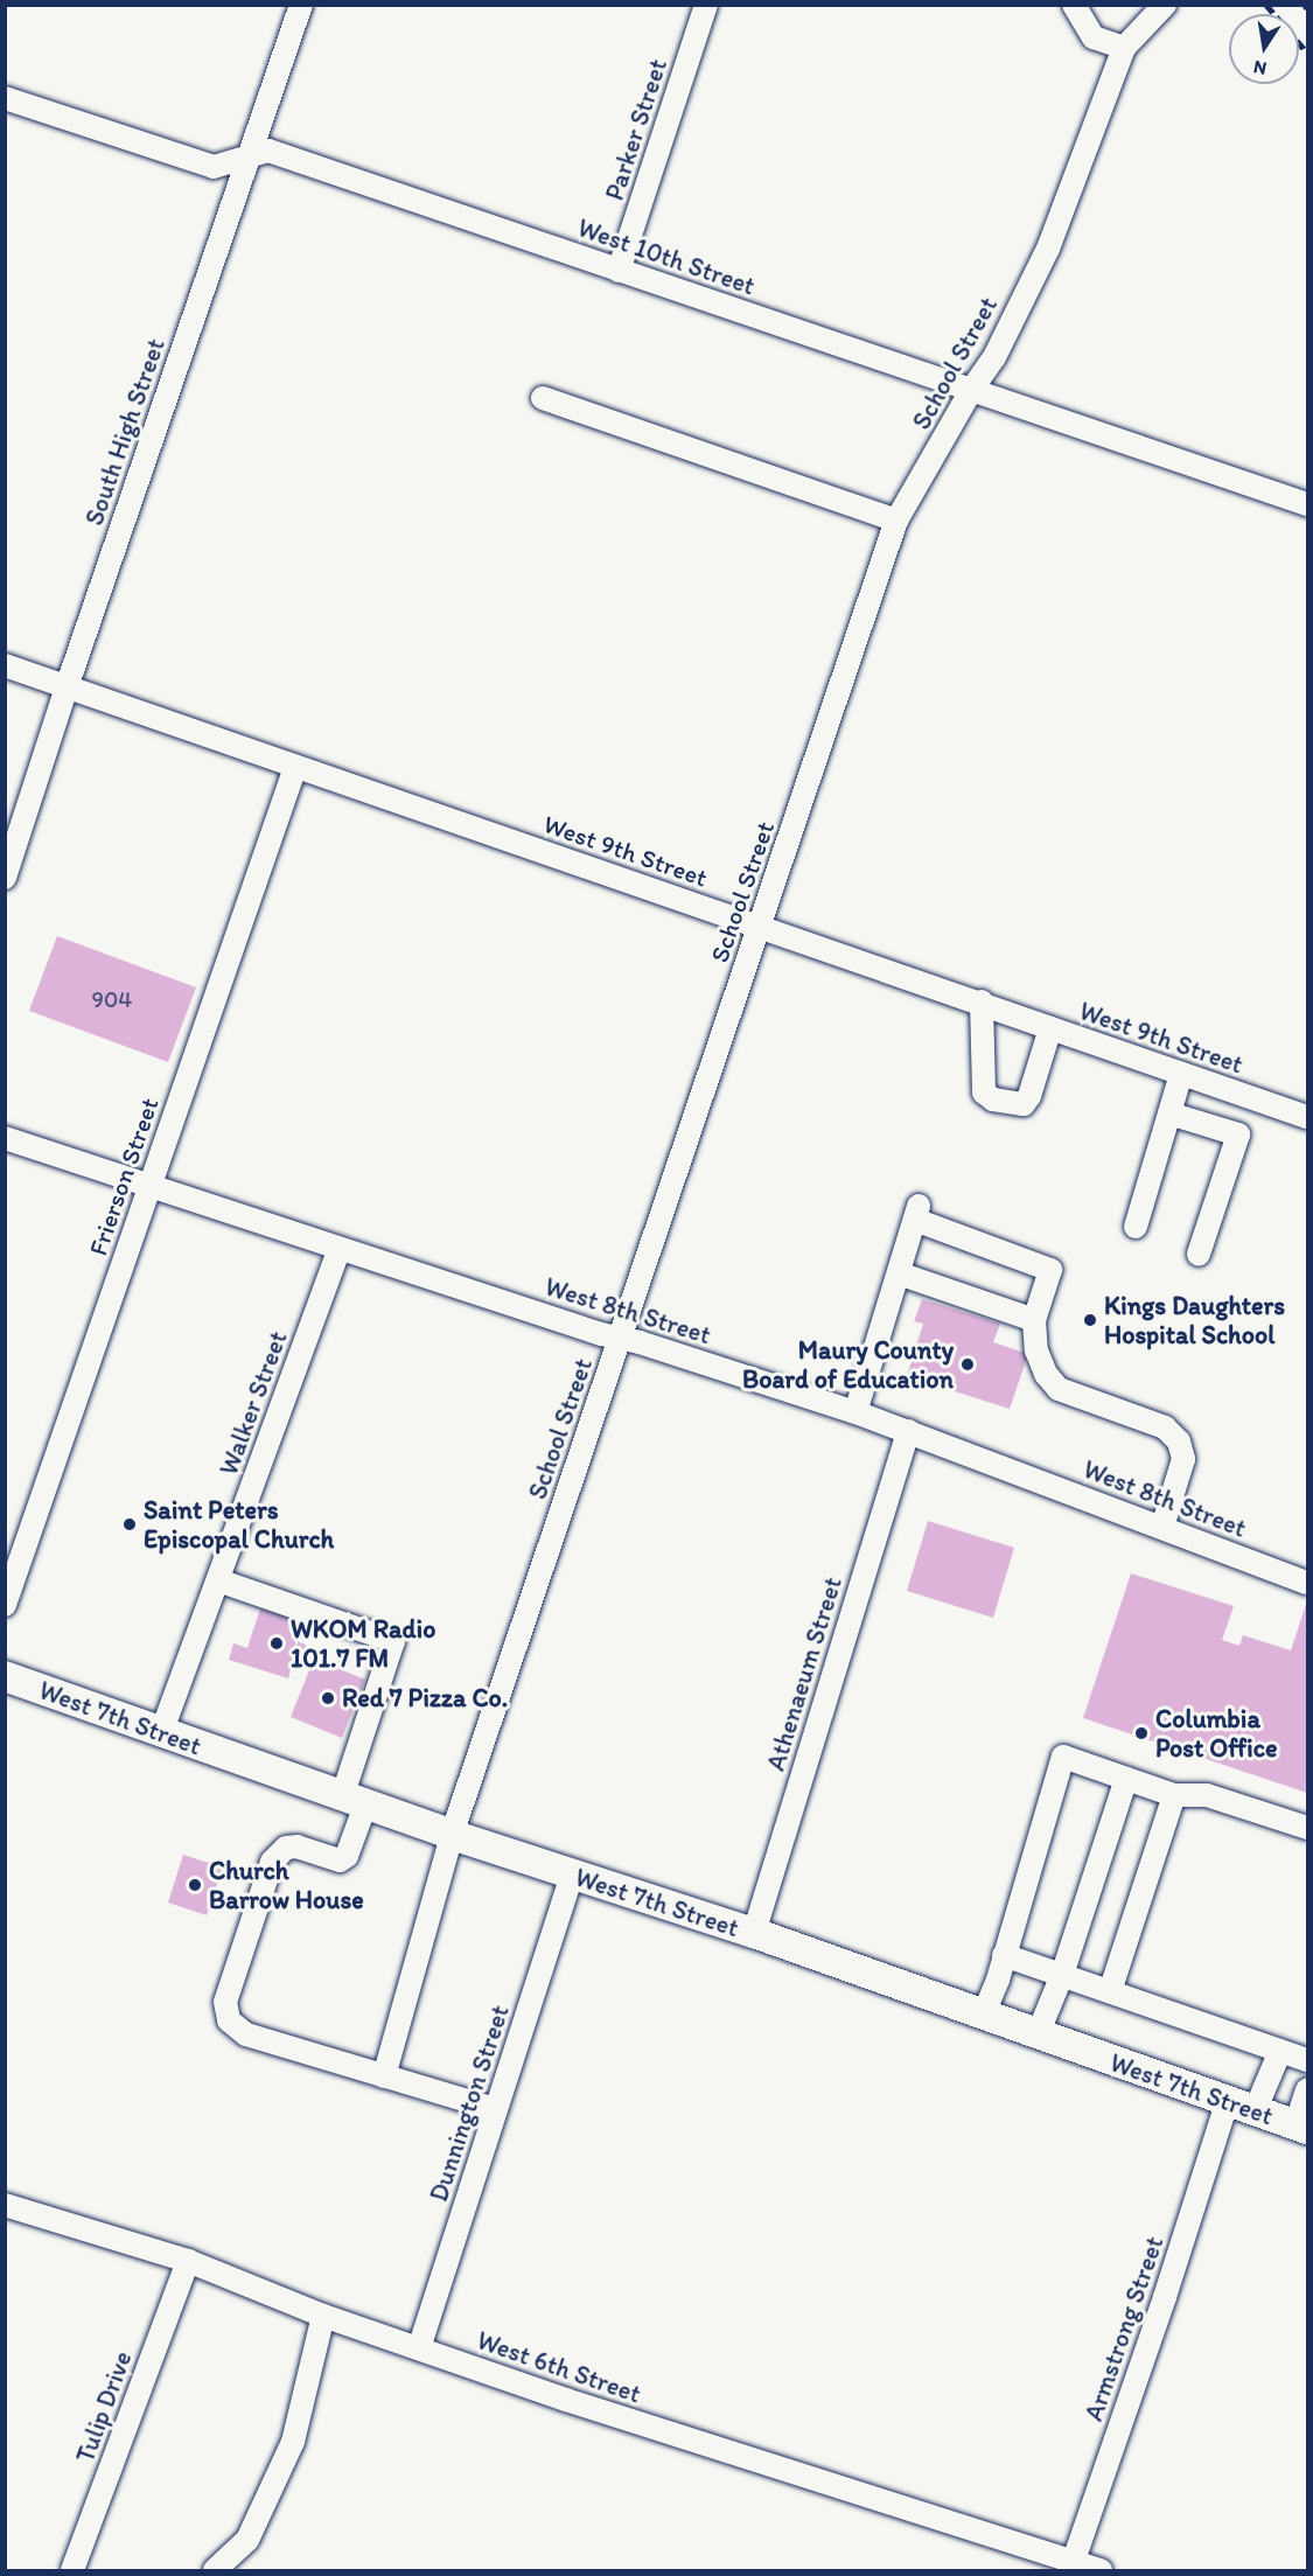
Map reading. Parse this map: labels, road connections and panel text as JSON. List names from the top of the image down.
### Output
{
  "streets": {
    "main road": ["West 7th Street"],
    "street": [
      "Parker Street",
      "West 10th Street",
      "School Street",
      "South High Street",
      "West 9th Street",
      "Frierson Street",
      "West 8th Street",
      "Walker Street",
      "Athenaeum Street",
      "Dunnington Street",
      "Armstrong Street",
      "West 6th Street",
      "Tulip Drive"
    ]
  },
  "crossings": [
    ["Parker Street", "West 10th Street"],
    ["West 10th Street", "School Street"],
    ["West 10th Street", "South High Street"],
    ["School Street", "West 9th Street"],
    ["School Street", "West 8th Street"],
    ["School Street", "West 7th Street"],
    ["South High Street", "West 9th Street"],
    ["West 9th Street", "Frierson Street"],
    ["Frierson Street", "West 8th Street"],
    ["West 8th Street", "Walker Street"],
    ["West 8th Street", "Athenaeum Street"],
    ["Walker Street", "West 7th Street"],
    ["Athenaeum Street", "West 7th Street"],
    ["West 7th Street", "Dunnington Street"],
    ["West 7th Street", "Armstrong Street"],
    ["Dunnington Street", "West 6th Street"],
    ["Armstrong Street", "West 6th Street"],
    ["West 6th Street", "Tulip Drive"]
  ],
  "places": [
    "Kings Daughters Hospital School",
    "Maury County Board of Education",
    "Saint Peters Episcopal Church",
    "WKOM Radio 101.7 FM",
    "Red 7 Pizza Co.",
    "Columbia Post Office",
    "Church Barrow House"
  ],
  "house_numbers": ["904"],
  "north": "bottom"
}
